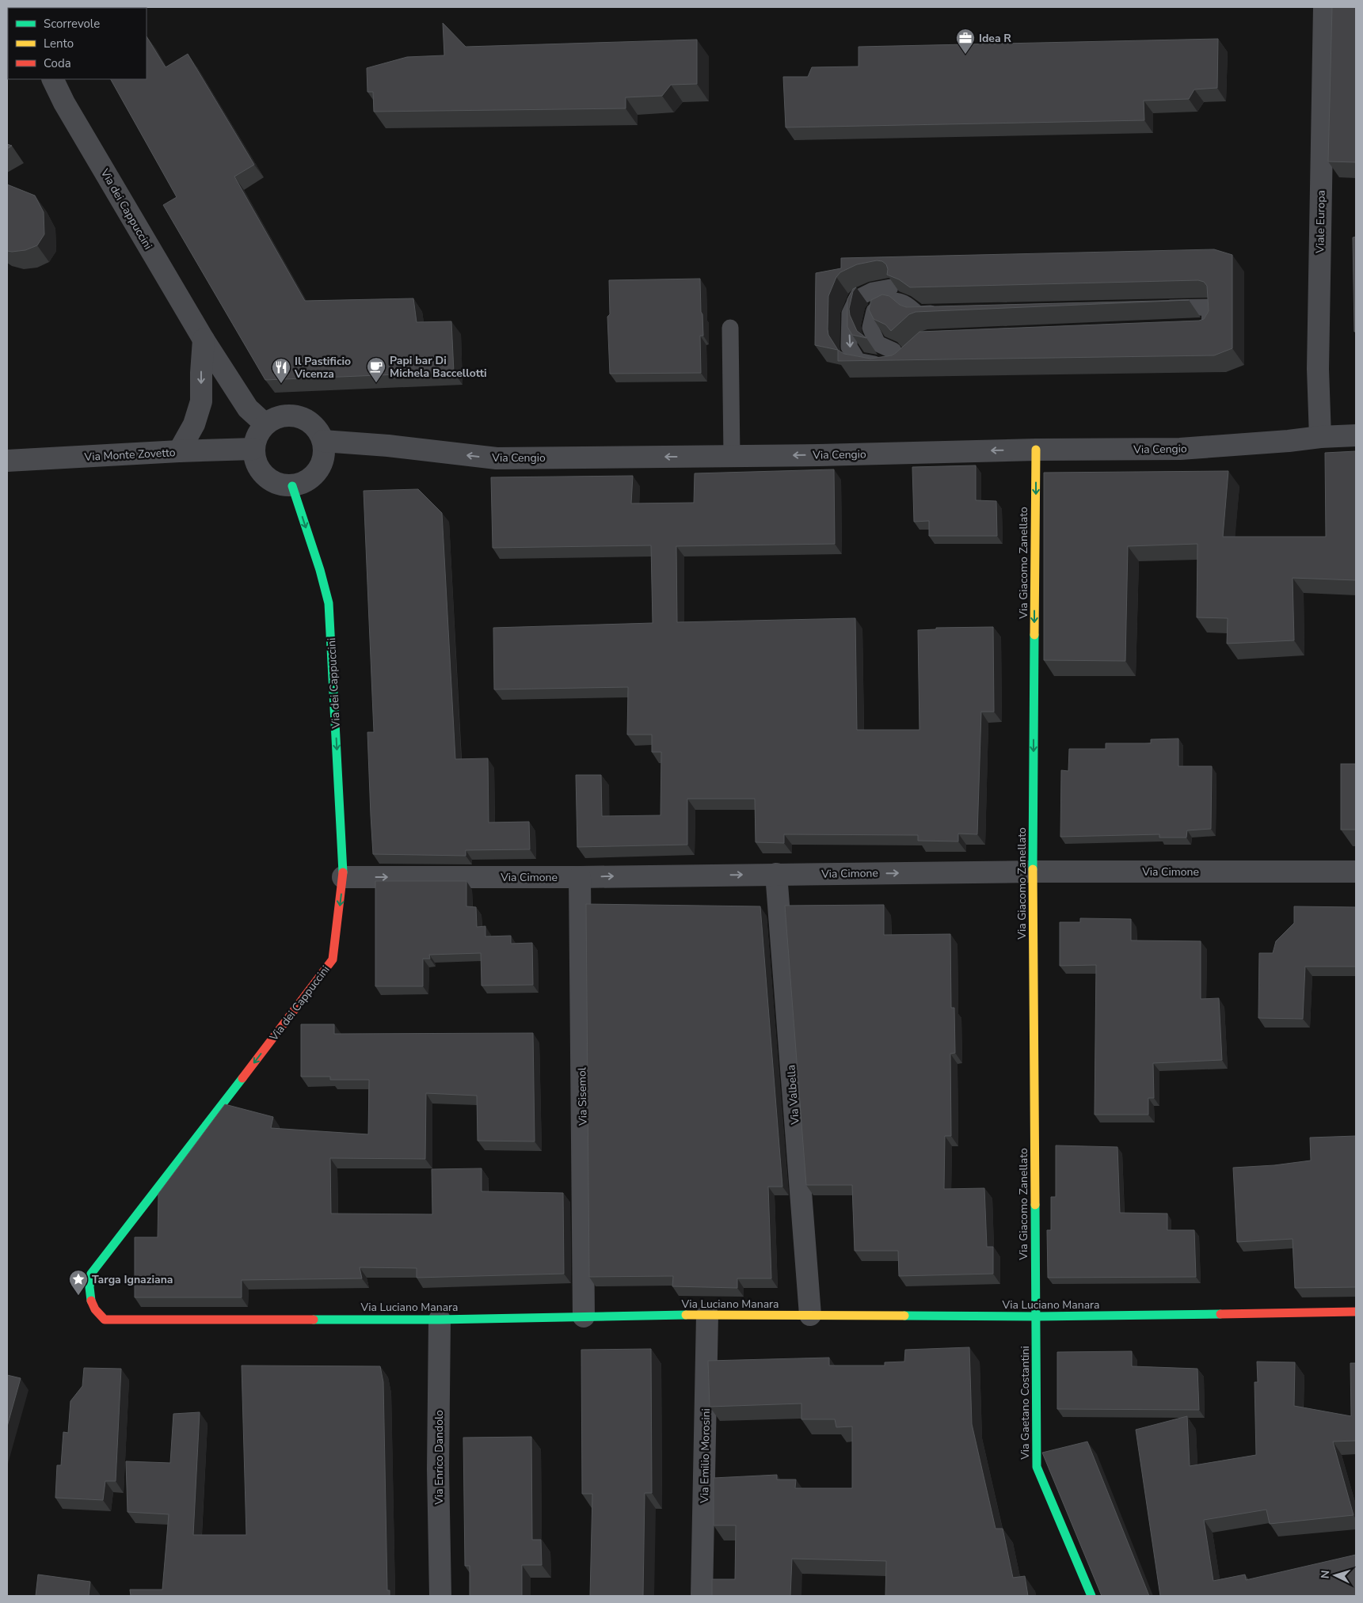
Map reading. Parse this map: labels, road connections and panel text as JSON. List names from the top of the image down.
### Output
{
  "streets": {
    "street": [
      "Via dei Cappuccini",
      "Viale Europa",
      "Via Cengio",
      "Via Monte Zovetto",
      "Via Giacomo Zanellato",
      "Via Cimone",
      "Via Valbella",
      "Via Sisemol",
      "Via Luciano Manara",
      "Via Gaetano Costantini",
      "Via Emilio Morosini",
      "Via Enrico Dandolo"
    ]
  },
  "crossings": [
    ["Via dei Cappuccini", "Via Cengio"],
    ["Via dei Cappuccini", "Via Monte Zovetto"],
    ["Via dei Cappuccini", "Via Cimone"],
    ["Via dei Cappuccini", "Via Luciano Manara"],
    ["Viale Europa", "Via Cengio"],
    ["Via Cengio", "Via Monte Zovetto"],
    ["Via Cengio", "Via Giacomo Zanellato"],
    ["Via Giacomo Zanellato", "Via Cimone"],
    ["Via Giacomo Zanellato", "Via Luciano Manara"],
    ["Via Giacomo Zanellato", "Via Gaetano Costantini"],
    ["Via Cimone", "Via Valbella"],
    ["Via Cimone", "Via Sisemol"],
    ["Via Valbella", "Via Luciano Manara"],
    ["Via Sisemol", "Via Luciano Manara"],
    ["Via Luciano Manara", "Via Gaetano Costantini"],
    ["Via Luciano Manara", "Via Emilio Morosini"],
    ["Via Luciano Manara", "Via Enrico Dandolo"]
  ],
  "one_way": [
    "Via dei Cappuccini",
    "Via Cengio",
    "Via Giacomo Zanellato",
    "Via Cimone"
  ],
  "places": {
    "office": ["Idea R"],
    "cafe": ["Papi bar Di Michela Baccellotti"],
    "restaurant": ["Il Pastificio Vicenza"],
    "place": ["Targa Ignaziana"]
  },
  "legend": ["Scorrevole", "Lento", "Coda"],
  "north": "left"
}
